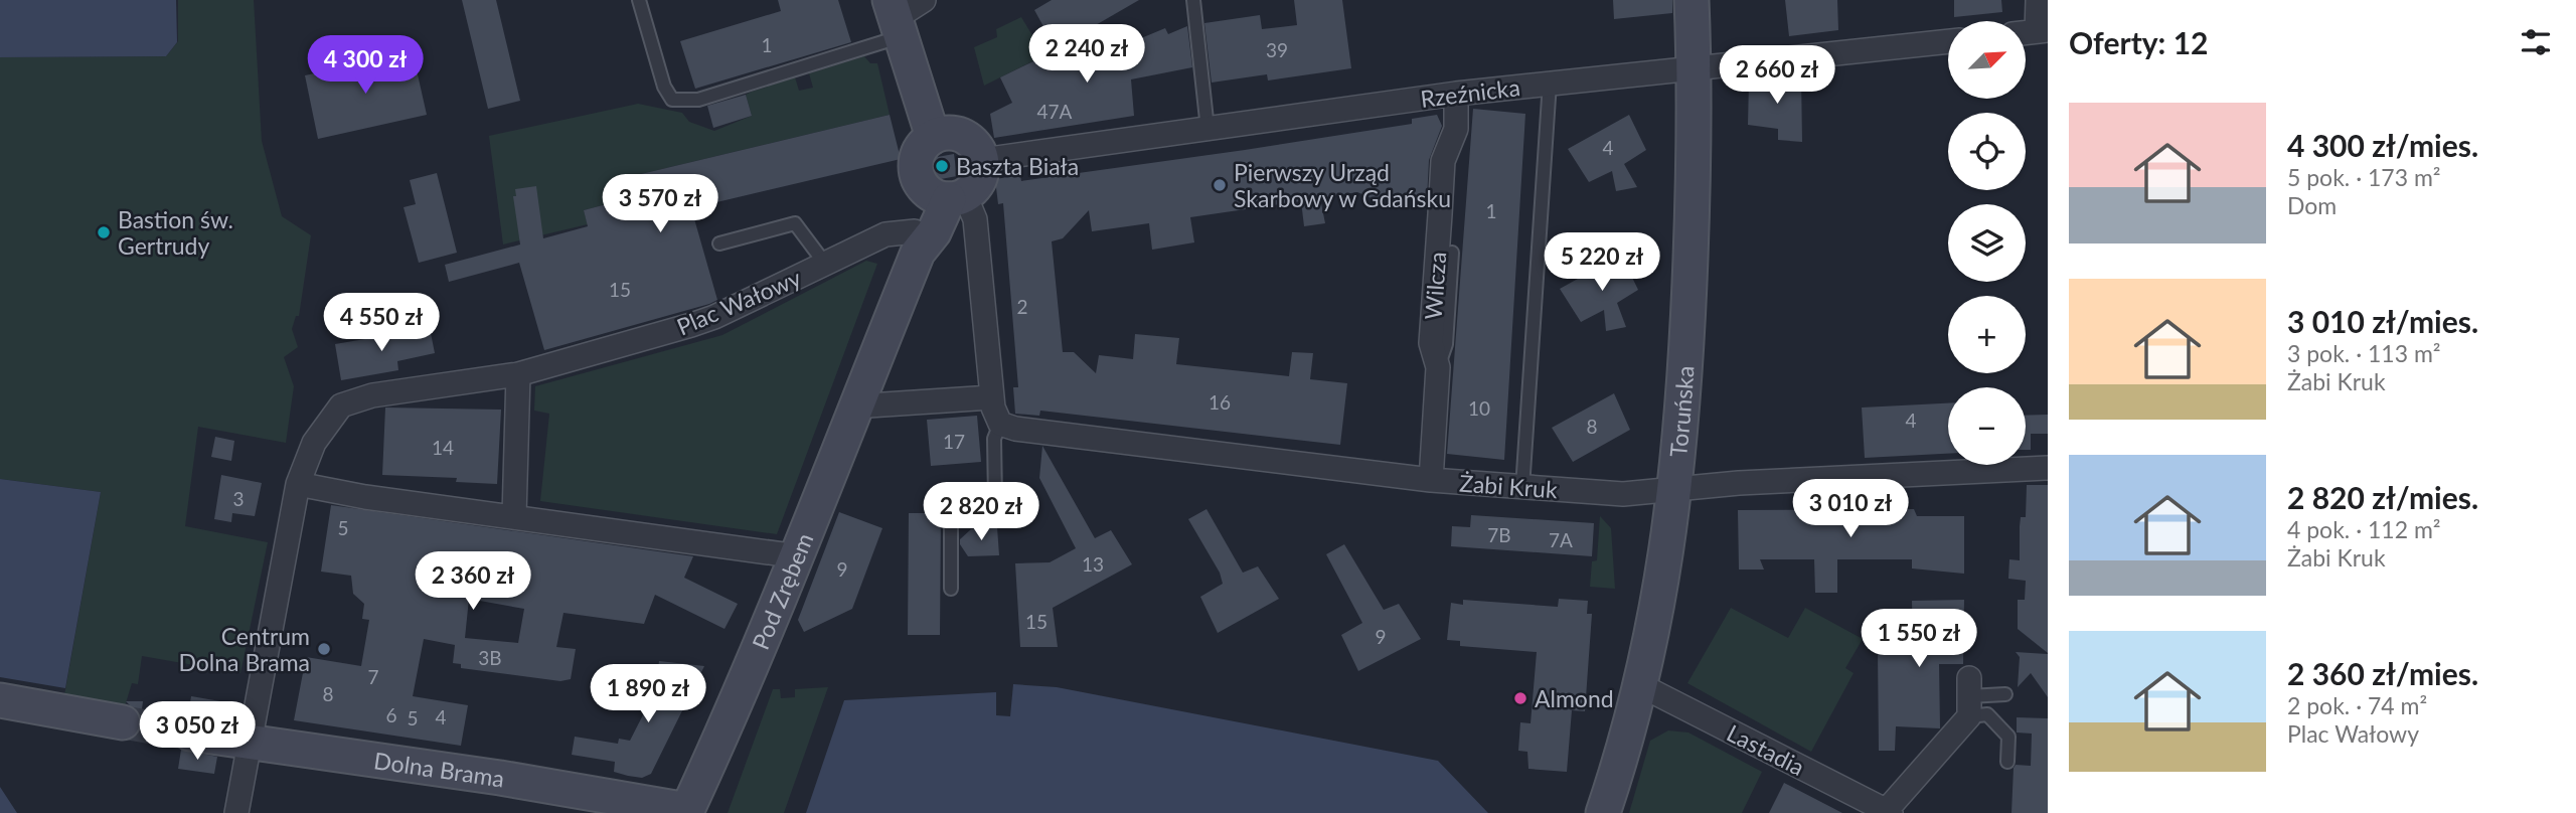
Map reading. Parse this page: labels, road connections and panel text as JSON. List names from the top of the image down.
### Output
{
  "streets": {
    "street": [
      "Rzeźnicka",
      "Wilcza",
      "Plac Wałowy",
      "Toruńska",
      "Żabi Kruk",
      "Pod Zrębem",
      "Lastadia",
      "Dolna Brama"
    ]
  },
  "crossings": [
    ["Rzeźnicka", "Wilcza"],
    ["Rzeźnicka", "Toruńska"],
    ["Rzeźnicka", "Pod Zrębem"],
    ["Wilcza", "Żabi Kruk"],
    ["Plac Wałowy", "Pod Zrębem"],
    ["Plac Wałowy", "Dolna Brama"],
    ["Toruńska", "Żabi Kruk"],
    ["Toruńska", "Lastadia"],
    ["Pod Zrębem", "Dolna Brama"]
  ],
  "places": [
    "Baszta Biała",
    "Pierwszy Urząd Skarbowy w Gdańsku",
    "Bastion św. Gertrudy",
    "Centrum Dolna Brama",
    "Almond"
  ],
  "house_numbers": [
    "1",
    "39",
    "47A",
    "4",
    "1",
    "15",
    "2",
    "16",
    "10",
    "4",
    "8",
    "17",
    "14",
    "3",
    "5",
    "7B",
    "7A",
    "13",
    "9",
    "15",
    "9",
    "3B",
    "7",
    "8",
    "6",
    "4",
    "5"
  ],
  "north": "top right",
  "page": {
    "heading": "Oferty: 12",
    "map_buttons": ["+", "−"],
    "price": [
      "2 240 zł",
      "4 300 zł",
      "2 660 zł",
      "3 570 zł",
      "5 220 zł",
      "4 550 zł",
      "3 010 zł",
      "2 820 zł",
      "2 360 zł",
      "1 550 zł",
      "1 890 zł",
      "3 050 zł"
    ],
    "list": [
      {
        "name": "4 300 zł/mies.",
        "note": "5 pok. · 173 m² · Dom"
      },
      {
        "name": "3 010 zł/mies.",
        "note": "3 pok. · 113 m² · Żabi Kruk"
      },
      {
        "name": "2 820 zł/mies.",
        "note": "4 pok. · 112 m² · Żabi Kruk"
      },
      {
        "name": "2 360 zł/mies.",
        "note": "2 pok. · 74 m² · Plac Wałowy"
      }
    ]
  }
}
